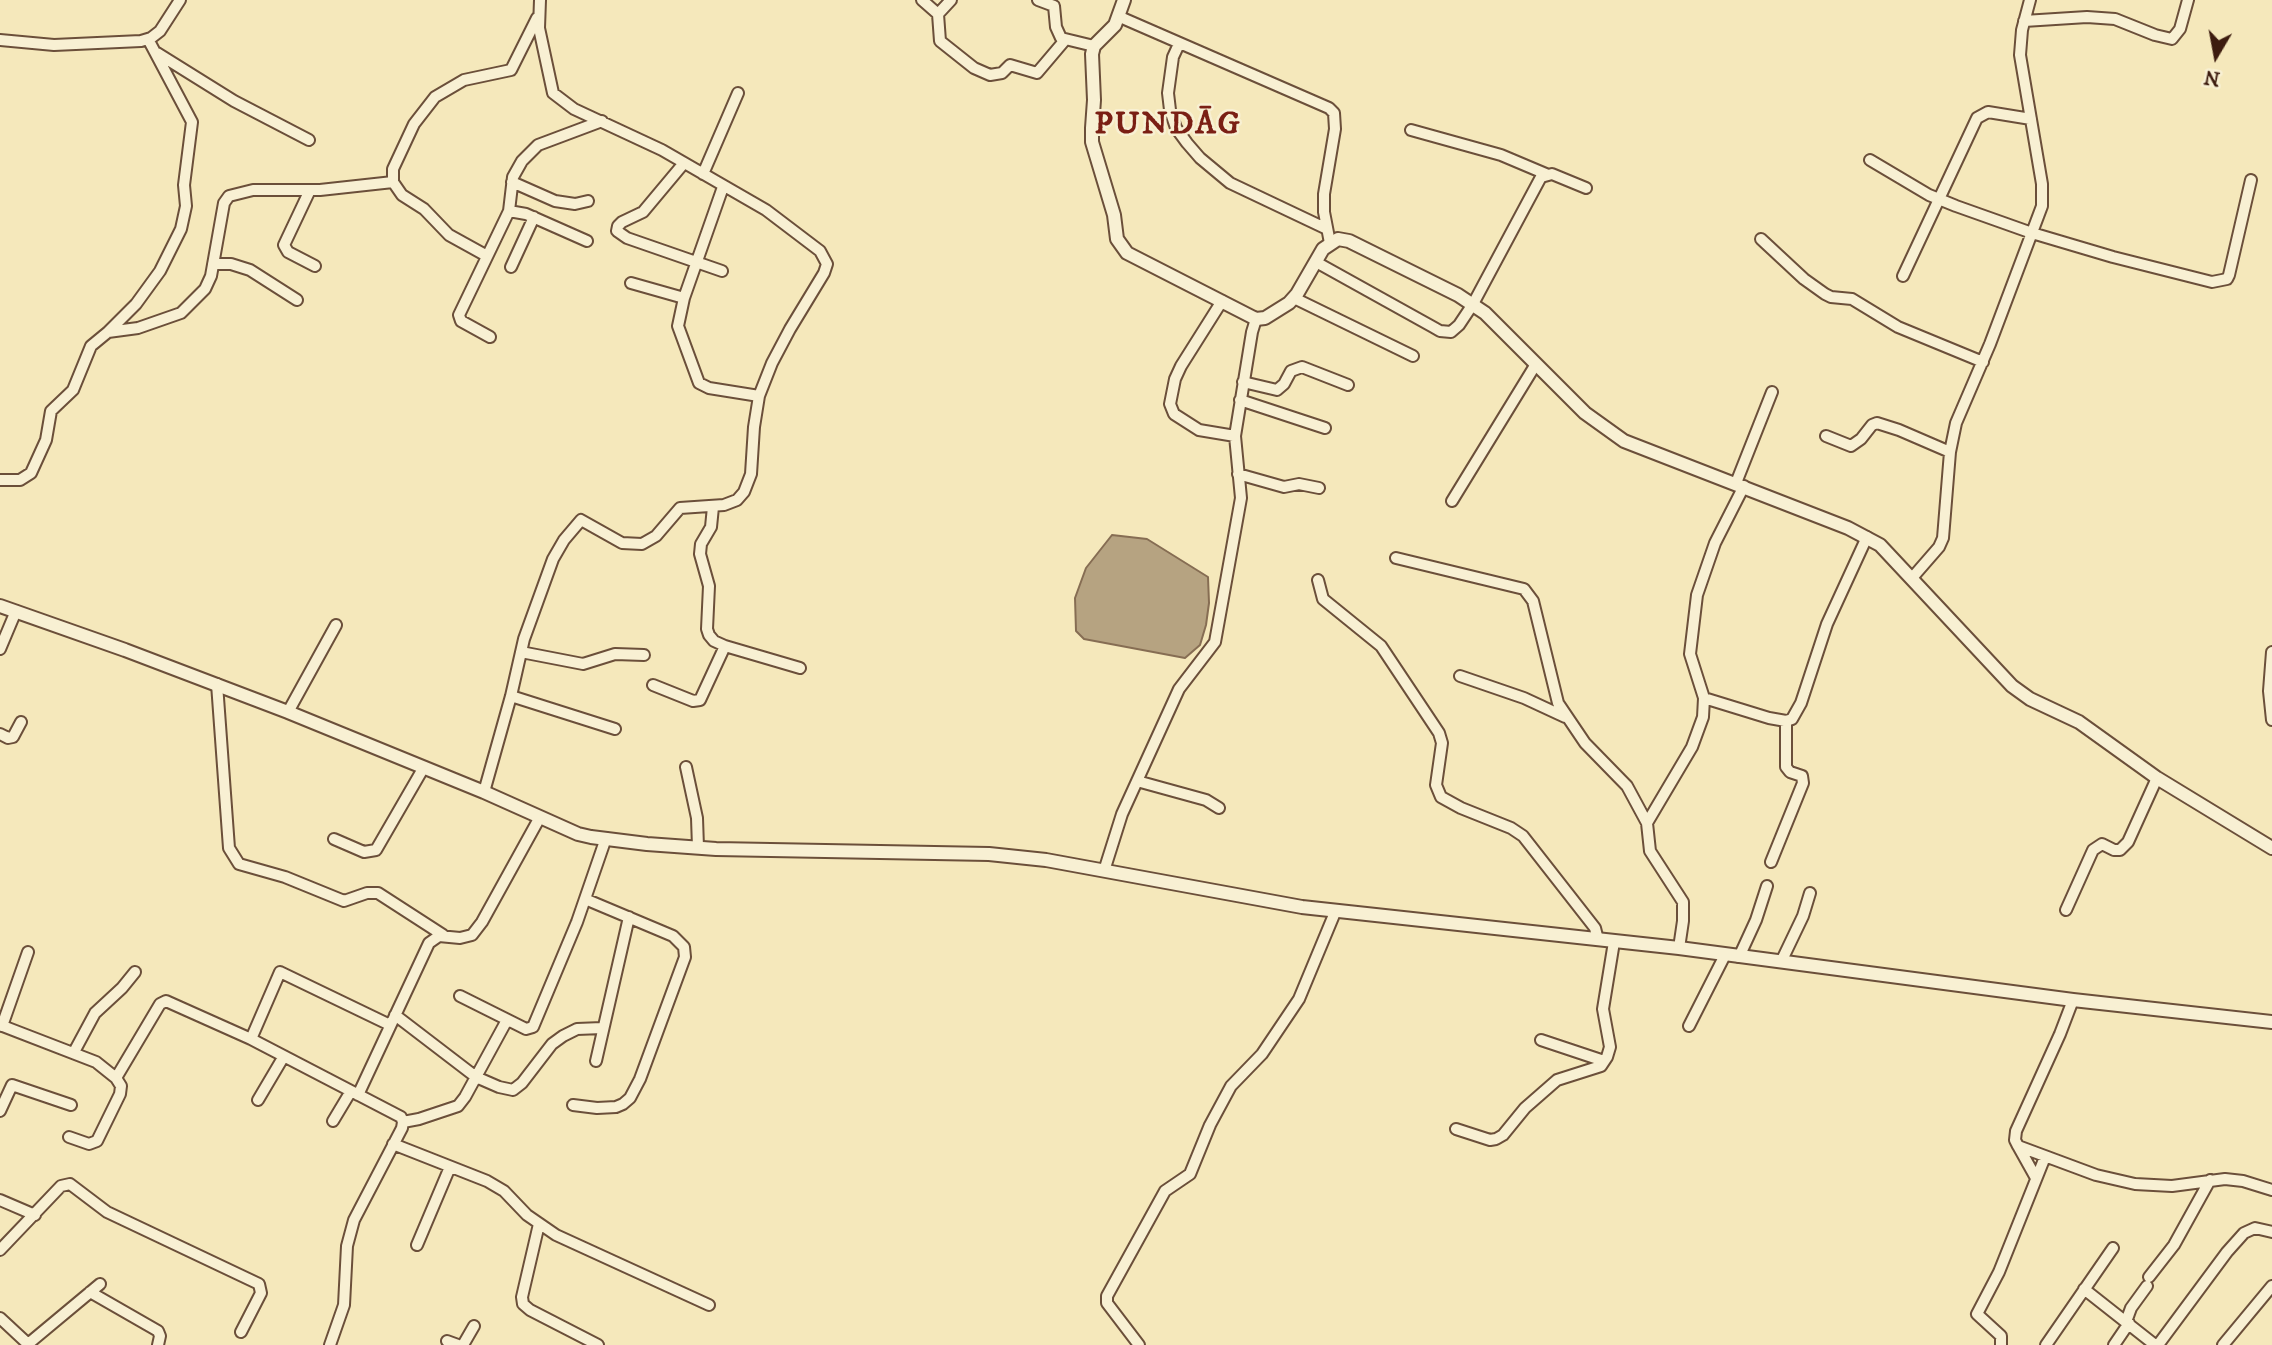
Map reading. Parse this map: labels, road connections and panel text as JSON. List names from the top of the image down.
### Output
{
  "districts": ["PUNDĀG"],
  "north": "bottom"
}
